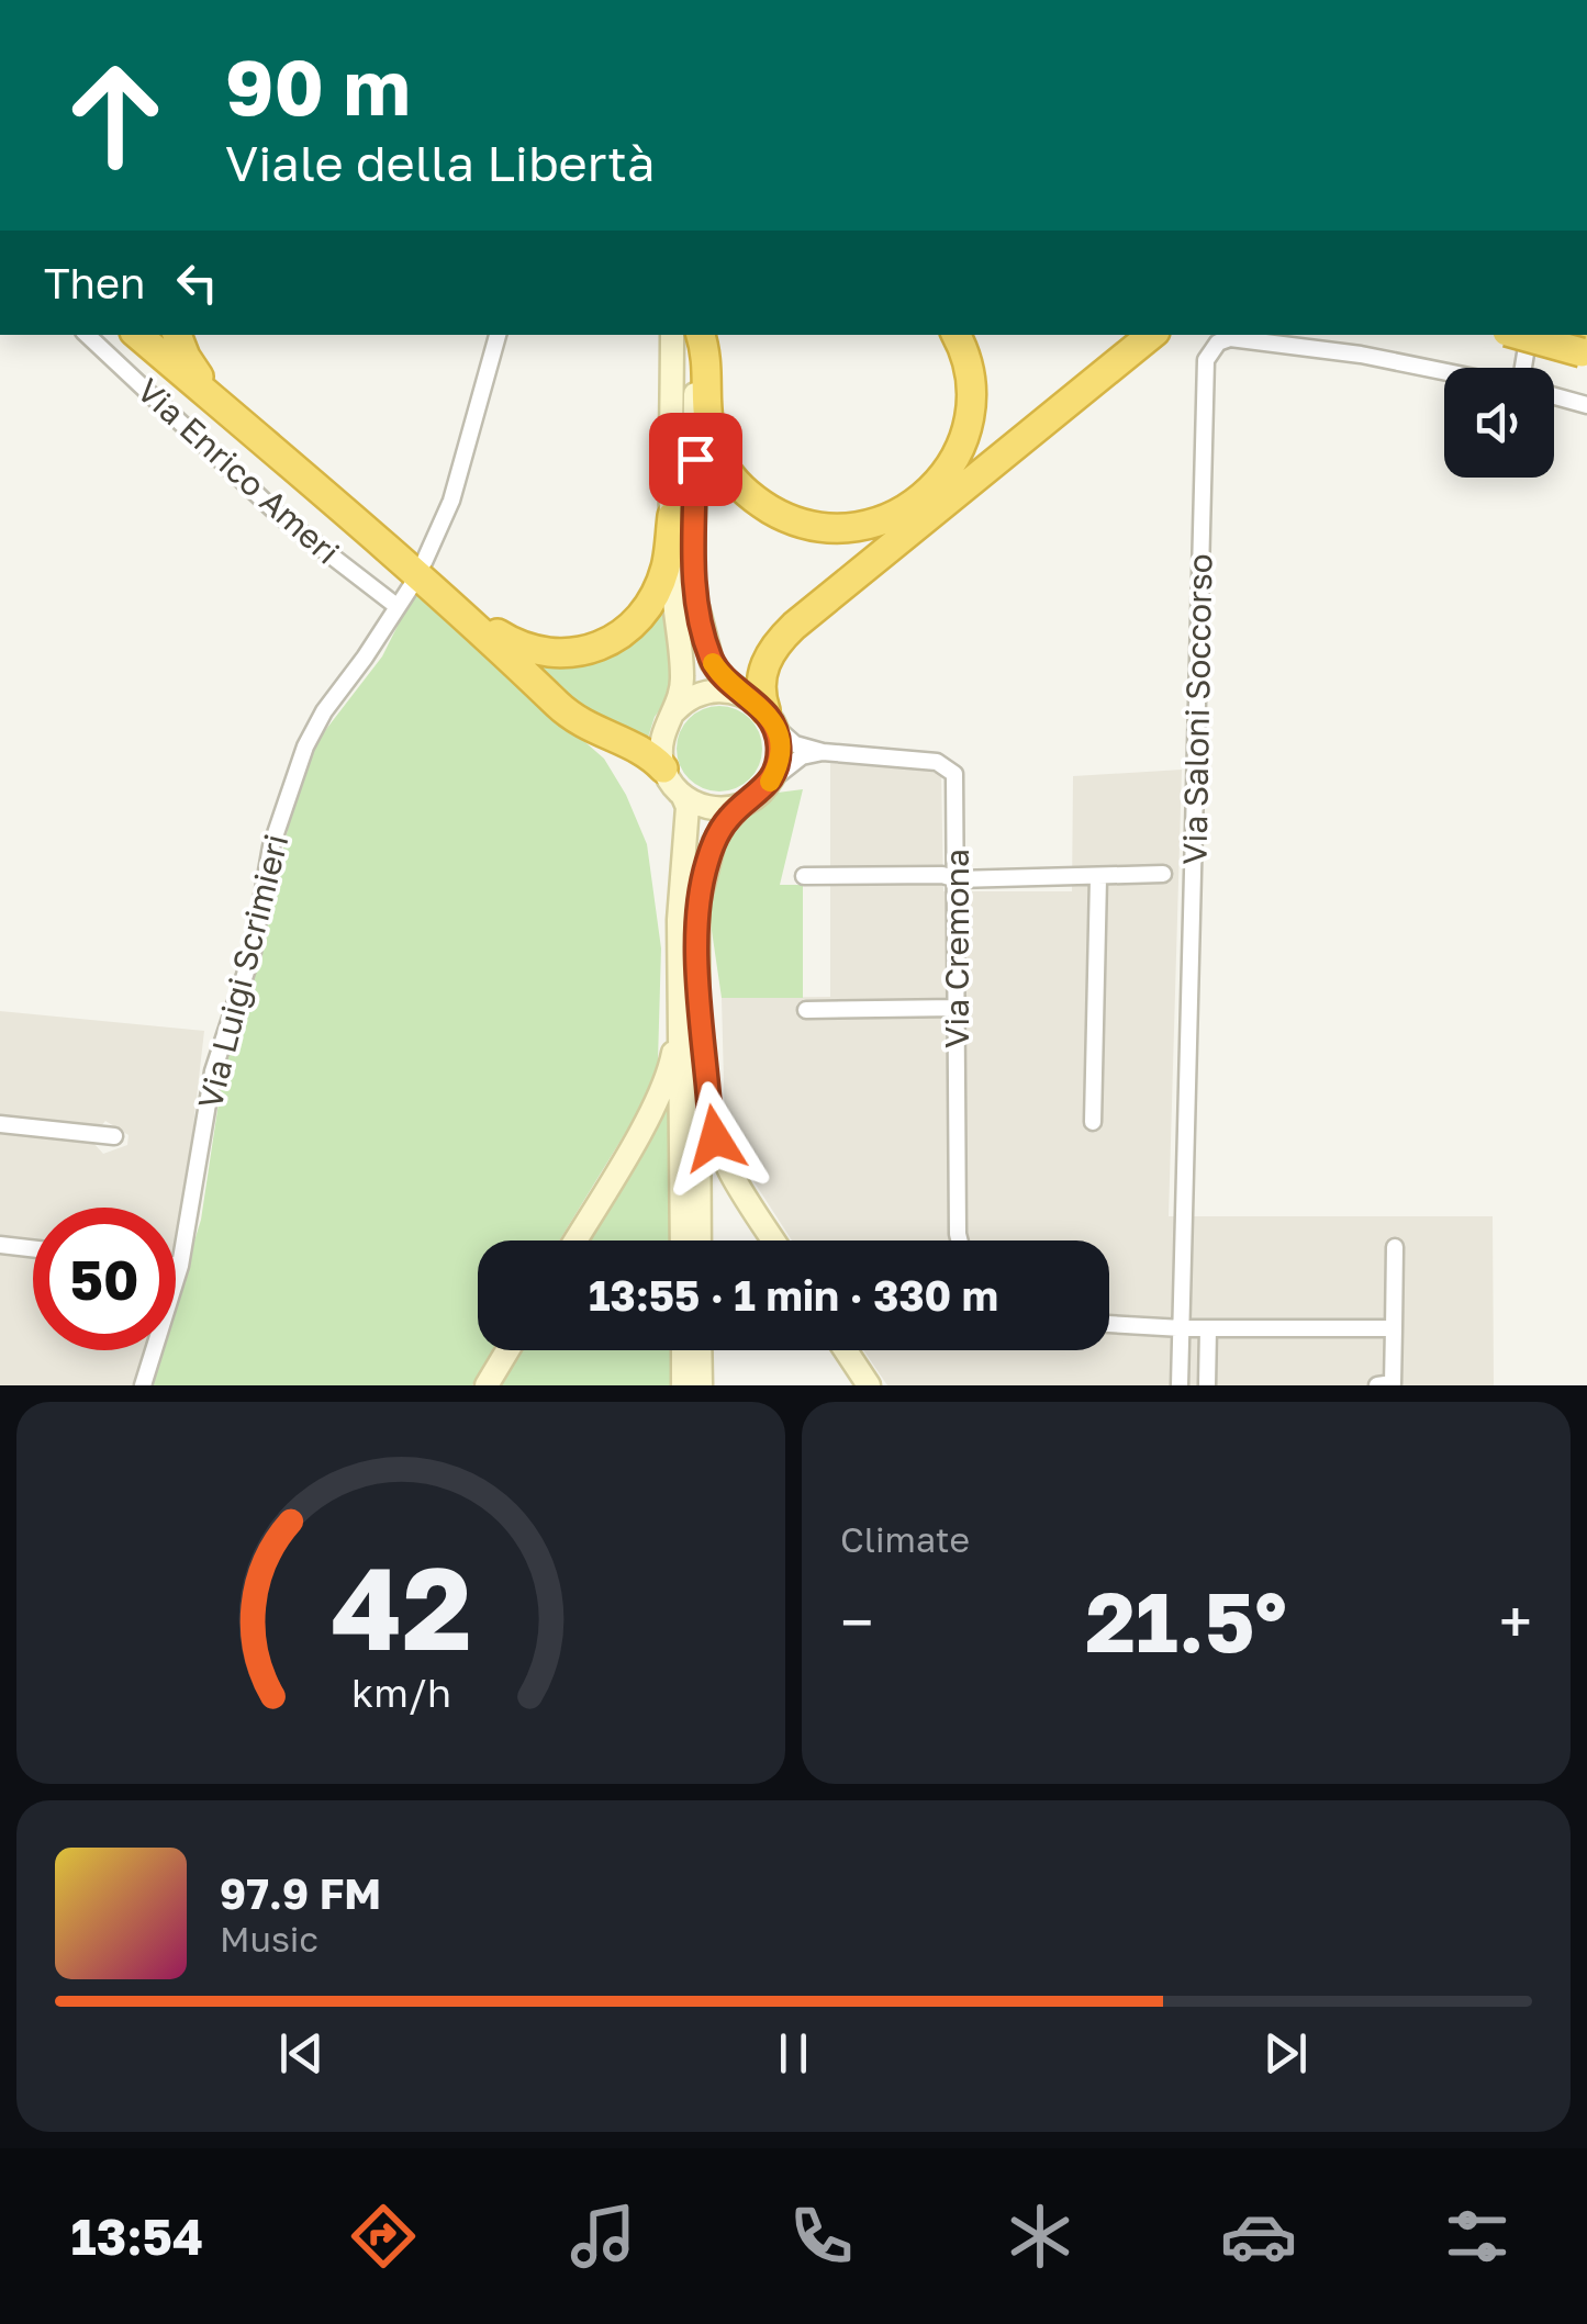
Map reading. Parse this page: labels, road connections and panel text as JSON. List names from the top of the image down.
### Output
{
  "streets": {
    "street": [
      "Via Enrico Ameri",
      "Via Saloni Soccorso",
      "Via Cremona",
      "Via Luigi Scrimieri"
    ]
  },
  "crossings": [
    ["Via Enrico Ameri", "Via Luigi Scrimieri"]
  ],
  "page": {
    "turn": ["90 m", "Viale della Libertà"],
    "then": "Then",
    "limit": "50",
    "trip": "13:55 · 1 min · 330 m",
    "tile": "Climate",
    "heat": ["−", "21.5°", "+"],
    "song": ["97.9 FM", "Music"],
    "tabs": "13:54",
    "gauge": ["42", "km/h"]
  }
}
